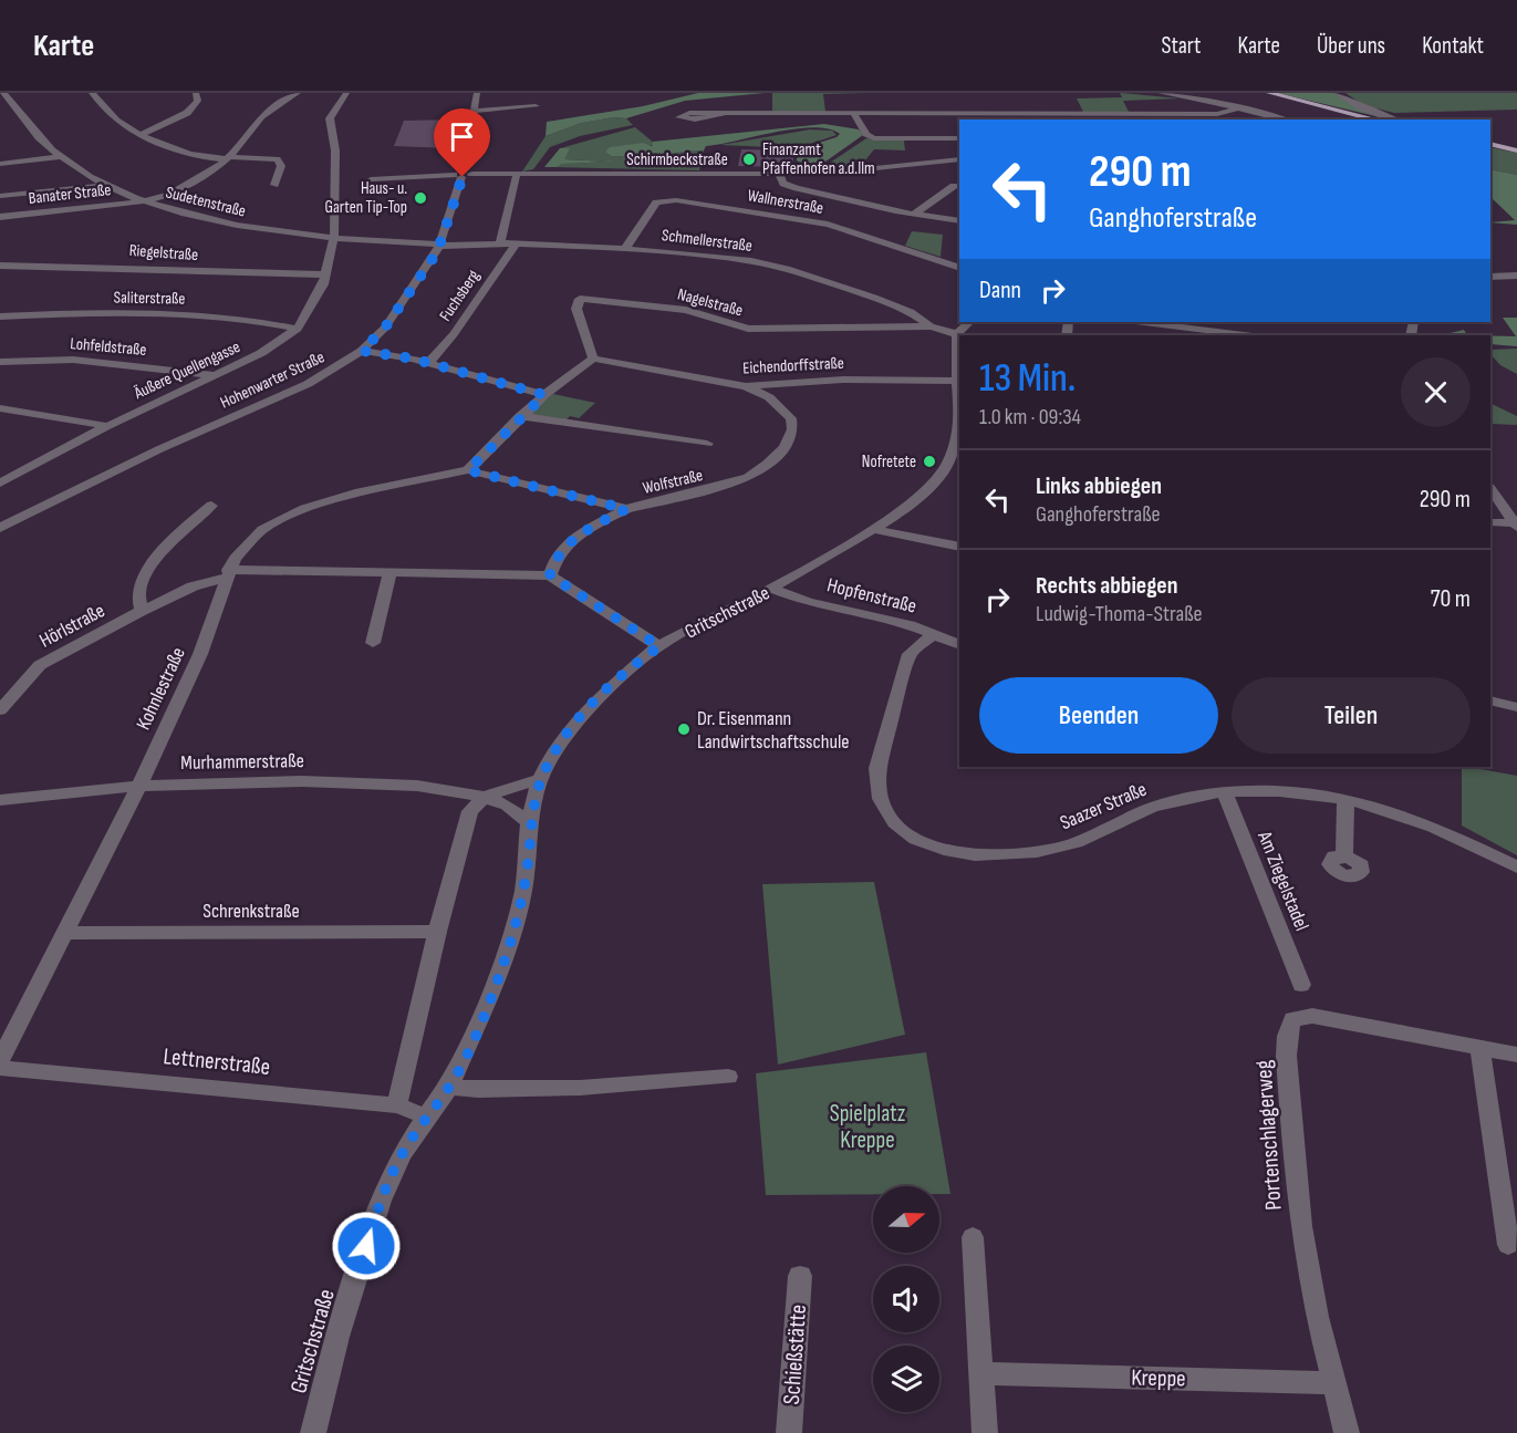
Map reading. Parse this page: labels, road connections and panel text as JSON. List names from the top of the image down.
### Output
{
  "streets": {
    "street": [
      "Schirmbeckstraße",
      "Banater Straße",
      "Sudetenstraße",
      "Wallnerstraße",
      "Schmellerstraße",
      "Riegelstraße",
      "Fuchsberg",
      "Saliterstraße",
      "Nagelstraße",
      "Lohfeldstraße",
      "Eichendorffstraße",
      "Äußere Quellengasse",
      "Hohenwarter Straße",
      "Wolfstraße",
      "Hopfenstraße",
      "Gritschstraße",
      "Hörlstraße",
      "Kohnlestraße",
      "Murhammerstraße",
      "Saazer Straße",
      "Am Ziegelstadel",
      "Schrenkstraße",
      "Lettnerstraße",
      "Portenschlagerweg",
      "Schießstätte",
      "Kreppe"
    ]
  },
  "crossings": [
    ["Schirmbeckstraße", "Hohenwarter Straße"],
    ["Banater Straße", "Sudetenstraße"],
    ["Sudetenstraße", "Schmellerstraße"],
    ["Sudetenstraße", "Äußere Quellengasse"],
    ["Sudetenstraße", "Hohenwarter Straße"],
    ["Wallnerstraße", "Schmellerstraße"],
    ["Schmellerstraße", "Fuchsberg"],
    ["Schmellerstraße", "Nagelstraße"],
    ["Schmellerstraße", "Hohenwarter Straße"],
    ["Schmellerstraße", "Gritschstraße"],
    ["Riegelstraße", "Äußere Quellengasse"],
    ["Saliterstraße", "Äußere Quellengasse"],
    ["Nagelstraße", "Eichendorffstraße"],
    ["Lohfeldstraße", "Äußere Quellengasse"],
    ["Eichendorffstraße", "Wolfstraße"],
    ["Eichendorffstraße", "Gritschstraße"],
    ["Wolfstraße", "Kohnlestraße"],
    ["Hopfenstraße", "Gritschstraße"],
    ["Hopfenstraße", "Saazer Straße"],
    ["Gritschstraße", "Murhammerstraße"],
    ["Gritschstraße", "Lettnerstraße"],
    ["Hörlstraße", "Kohnlestraße"],
    ["Kohnlestraße", "Murhammerstraße"],
    ["Kohnlestraße", "Schrenkstraße"],
    ["Saazer Straße", "Am Ziegelstadel"],
    ["Portenschlagerweg", "Kreppe"]
  ],
  "parks": ["Spielplatz Kreppe"],
  "places": [
    "Finanzamt Pfaffenhofen a.d.Ilm",
    "Haus- u. Garten Tip-Top",
    "Nofretete",
    "Dr. Eisenmann Landwirtschaftsschule"
  ],
  "north": "right",
  "page": {
    "header": "Karte",
    "nav": [
      "Start",
      "Karte",
      "Über uns",
      "Kontakt"
    ],
    "turn": ["290 m", "Ganghoferstraße"],
    "then": "Dann",
    "heading": ["13 Min.", "1.0 km · 09:34"],
    "list": [
      {
        "name": "Links abbiegen",
        "note": "Ganghoferstraße",
        "value": "290 m"
      },
      {
        "name": "Rechts abbiegen",
        "note": "Ludwig-Thoma-Straße",
        "value": "70 m"
      }
    ],
    "buttons": ["Beenden", "Teilen"]
  }
}
